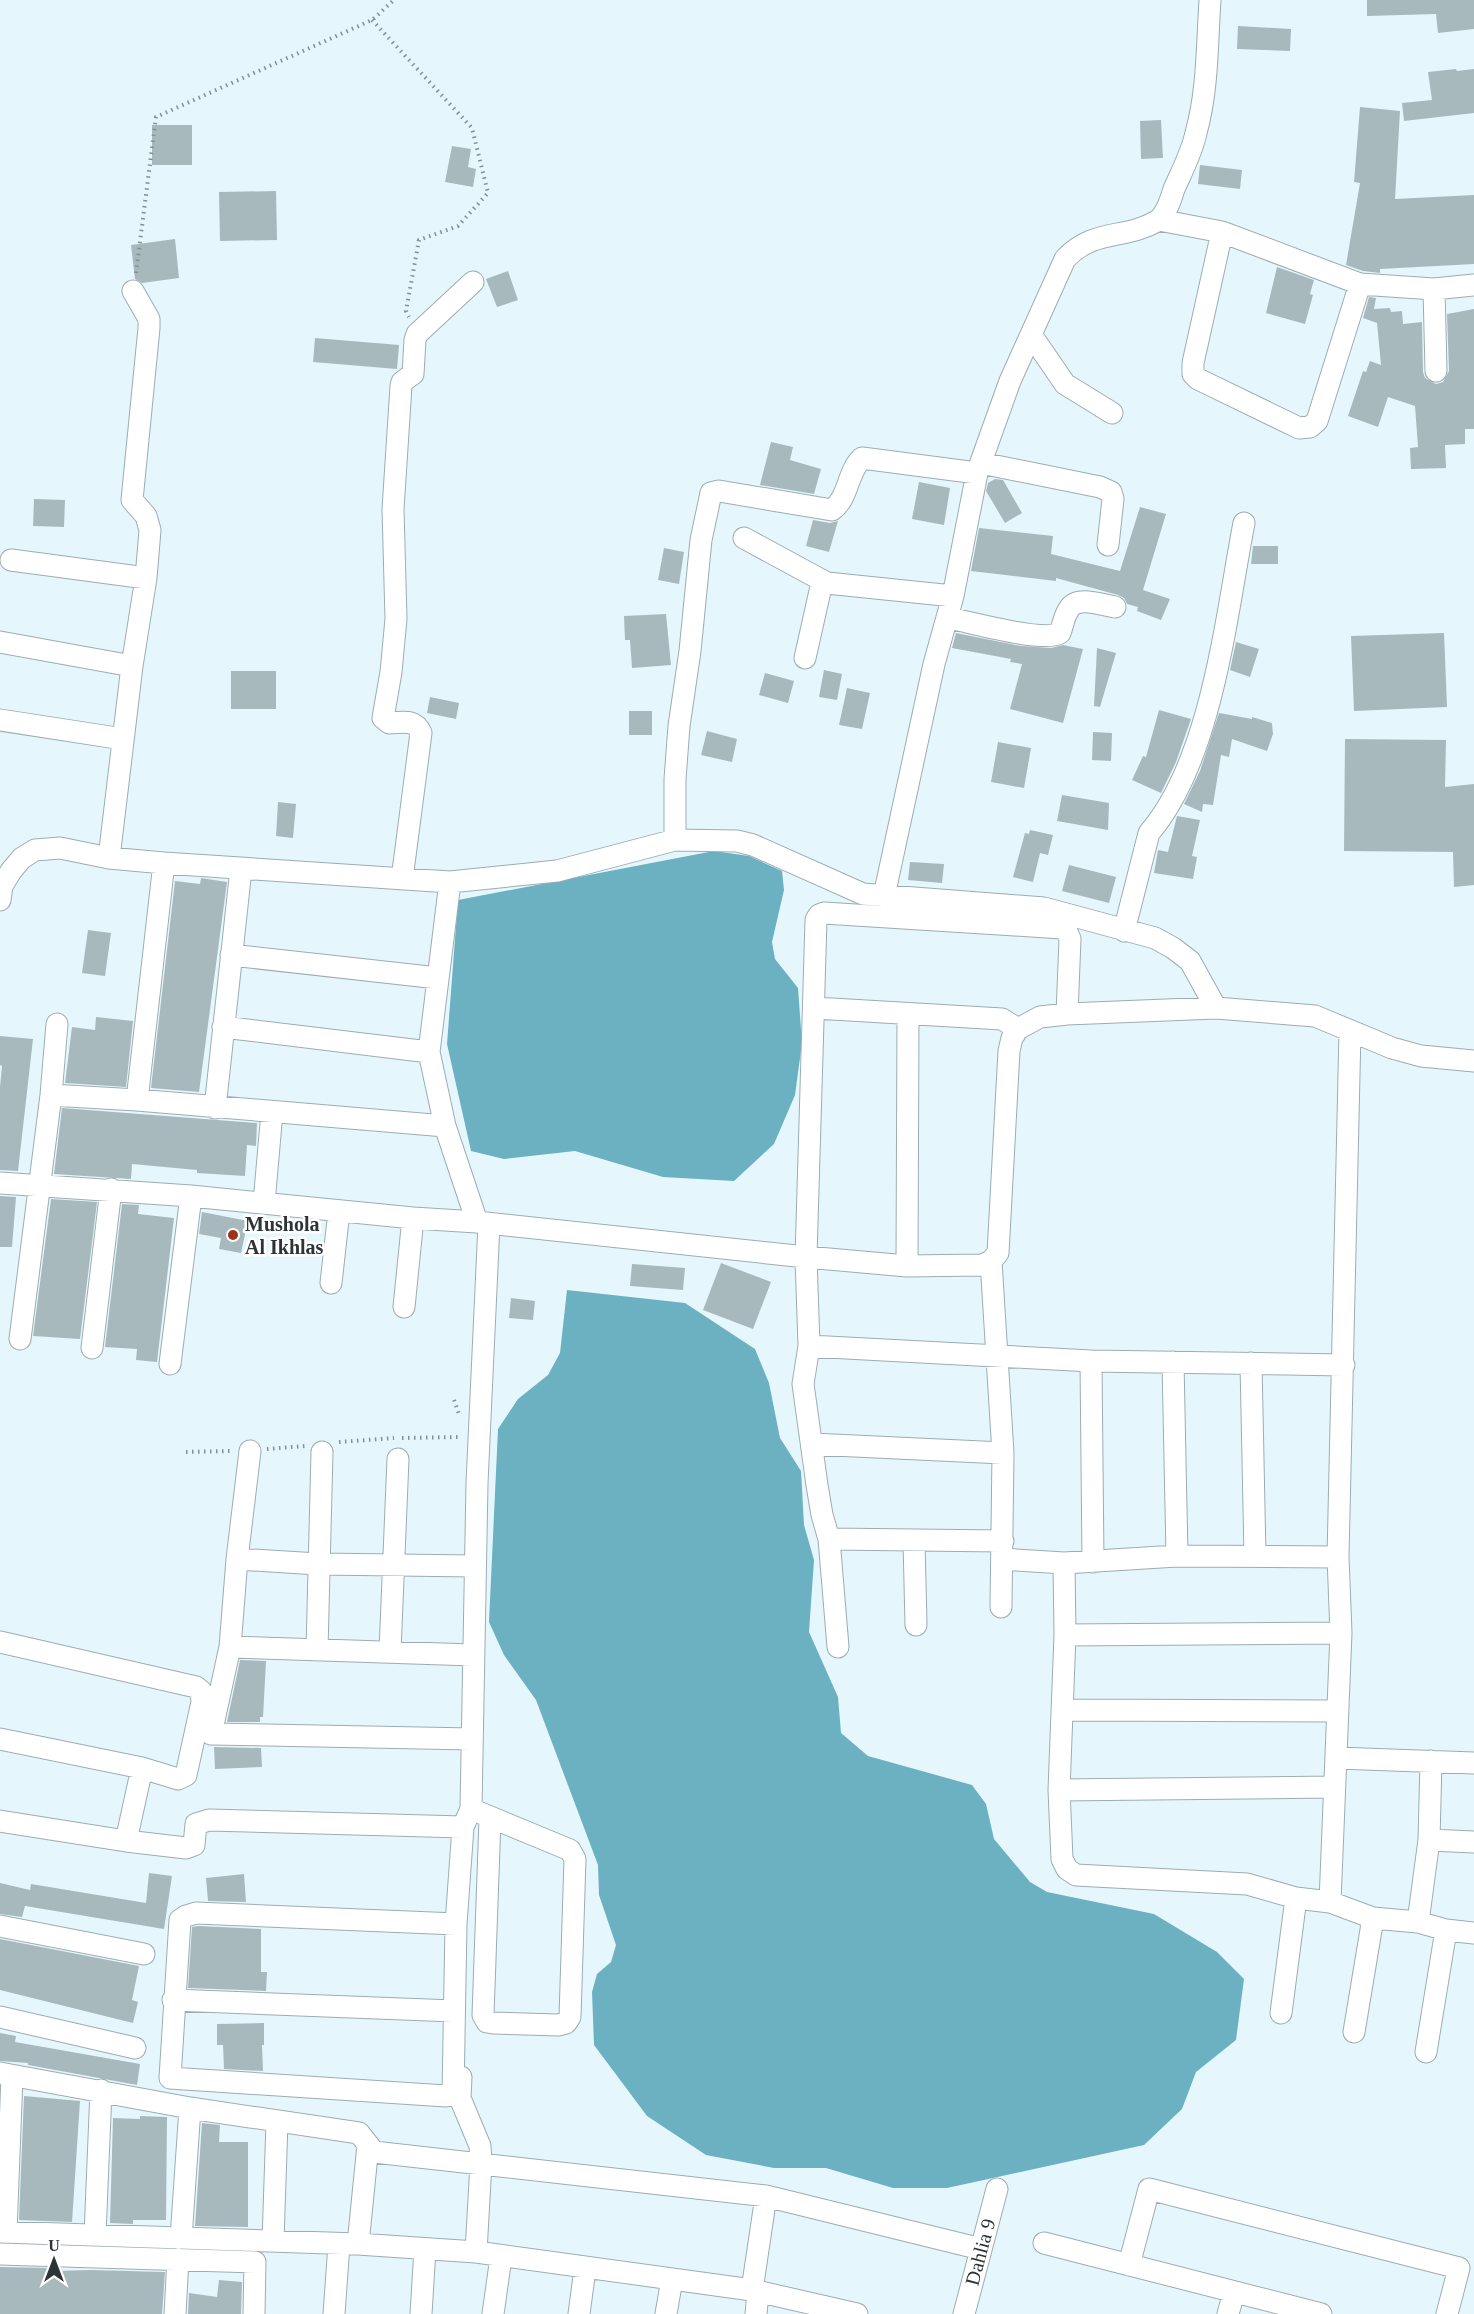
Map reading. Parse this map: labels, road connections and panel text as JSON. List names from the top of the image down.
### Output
{
  "streets": {
    "street": ["Dahlia 9"]
  },
  "places": ["Mushola Al Ikhlas"],
  "north": "top"
}
